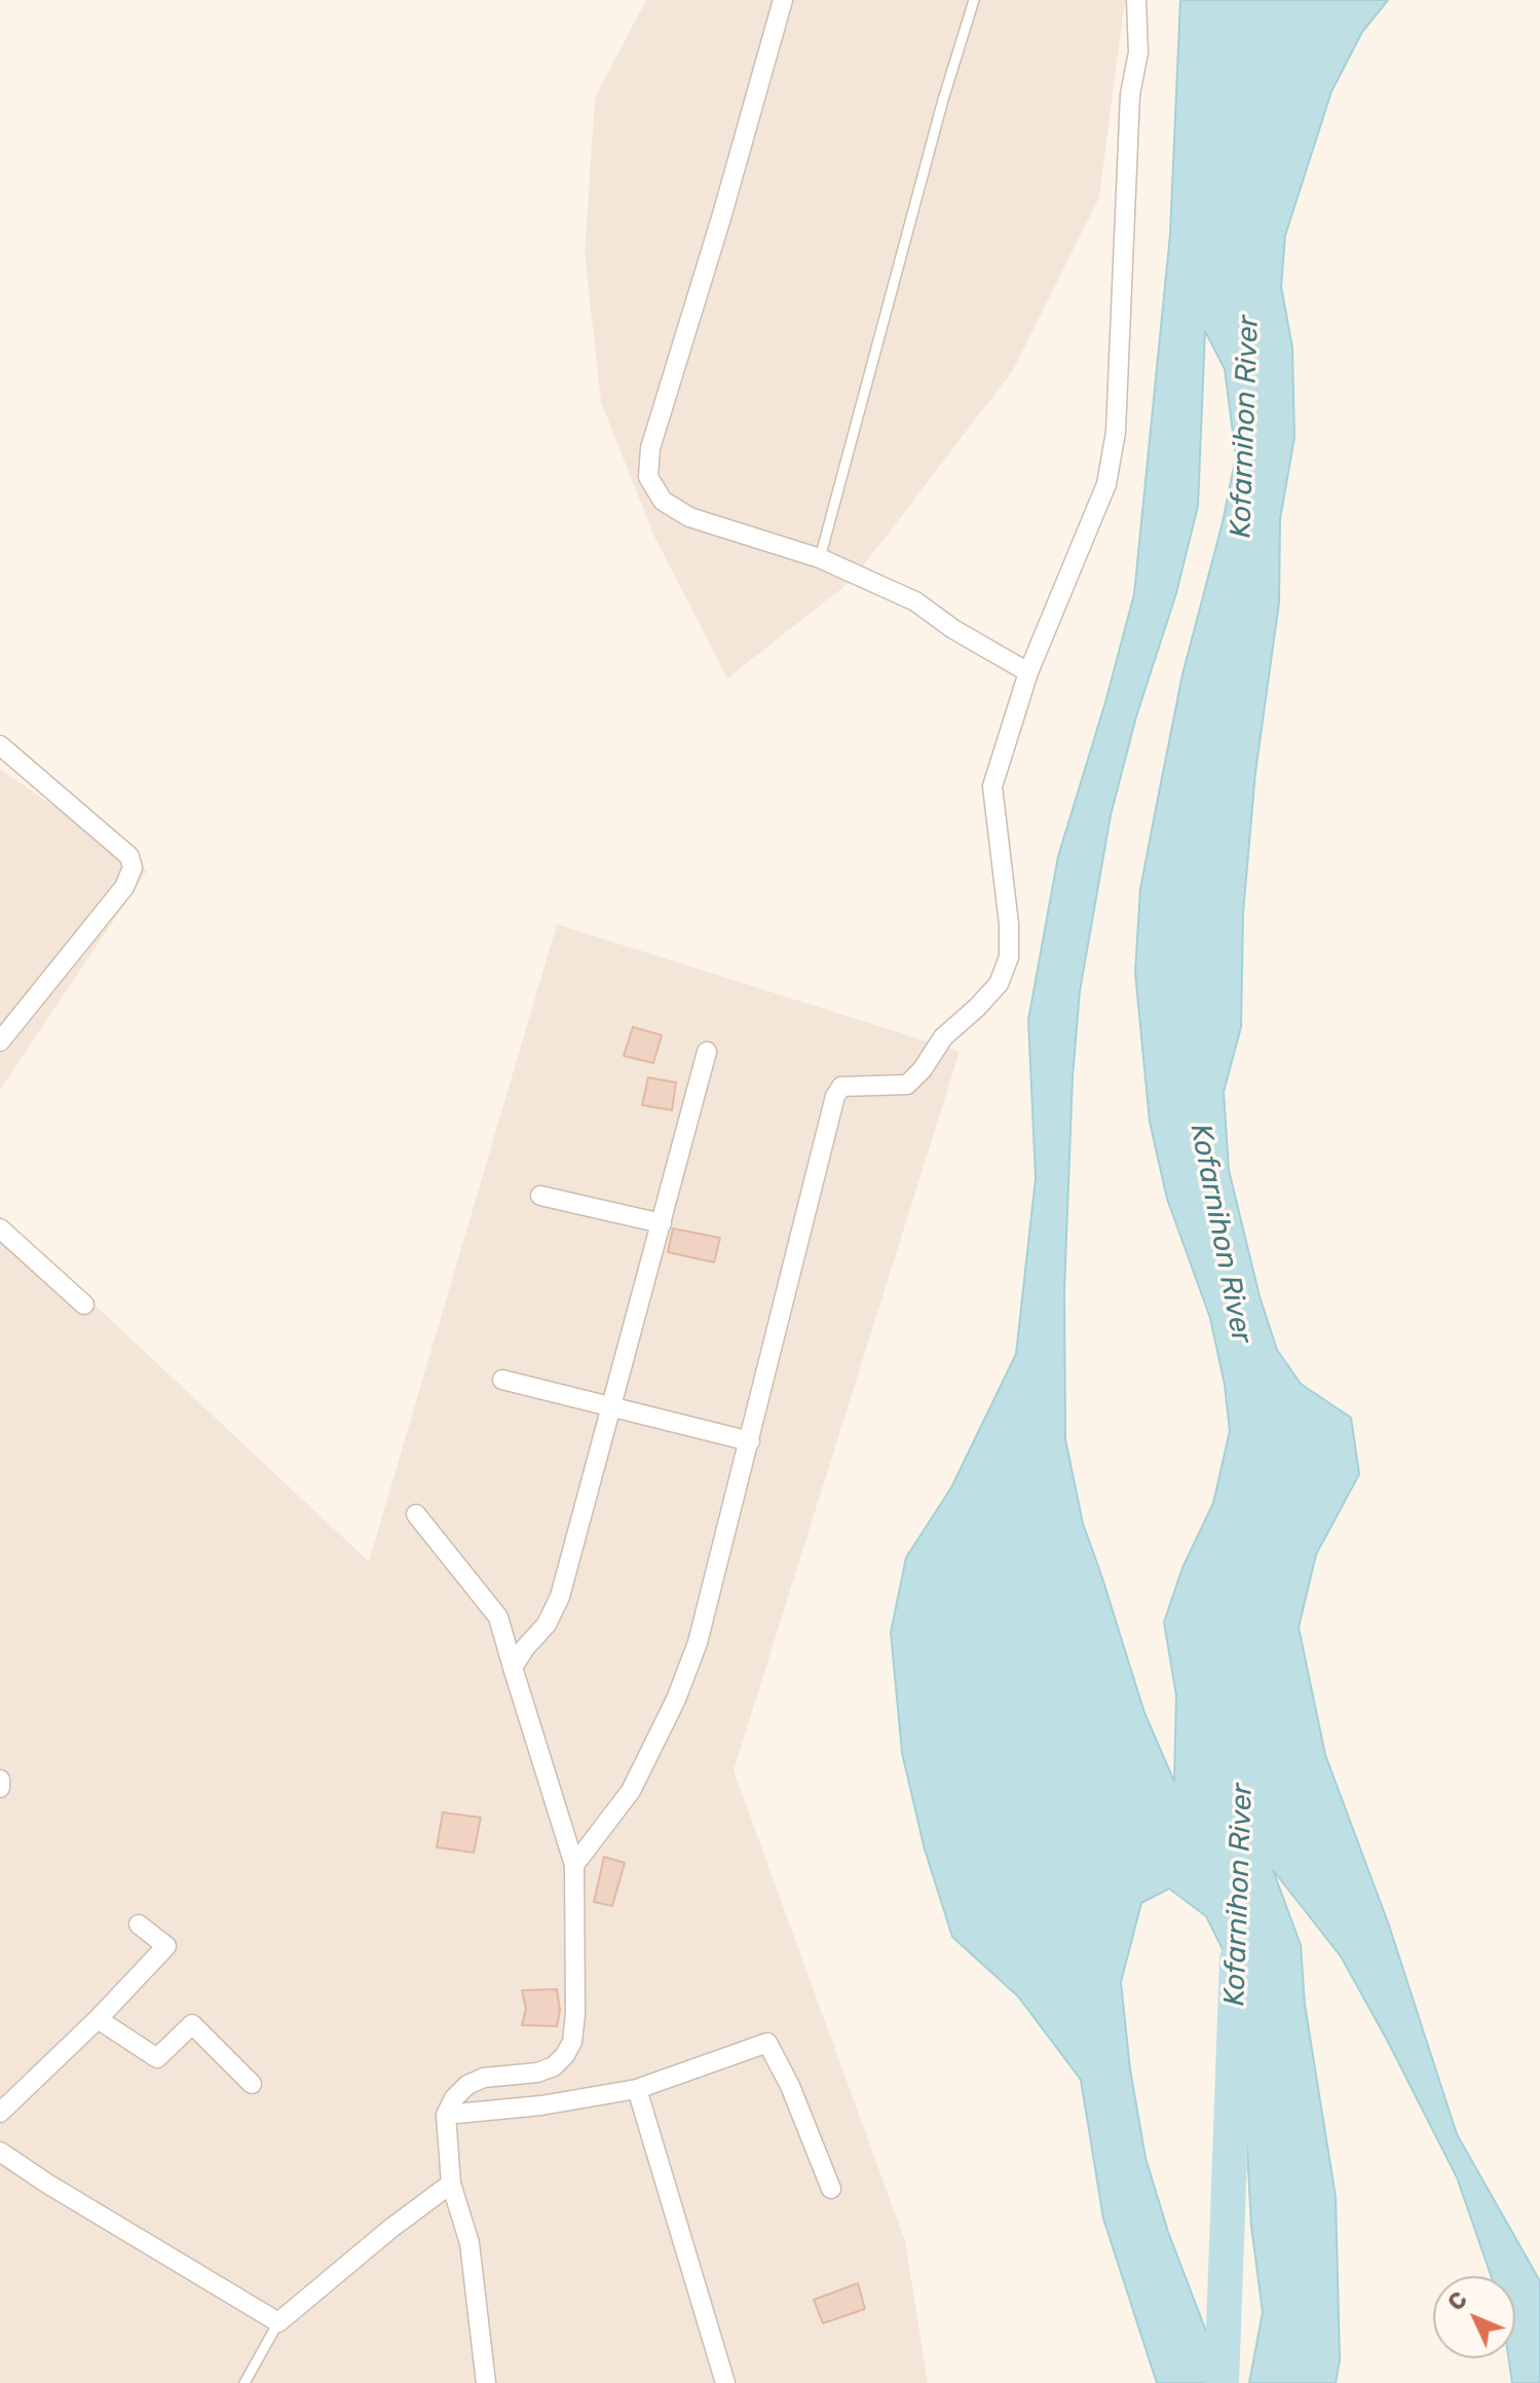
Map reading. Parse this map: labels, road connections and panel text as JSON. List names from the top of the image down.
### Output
{
  "water": ["Kofarnihon River"],
  "north": "top left"
}
